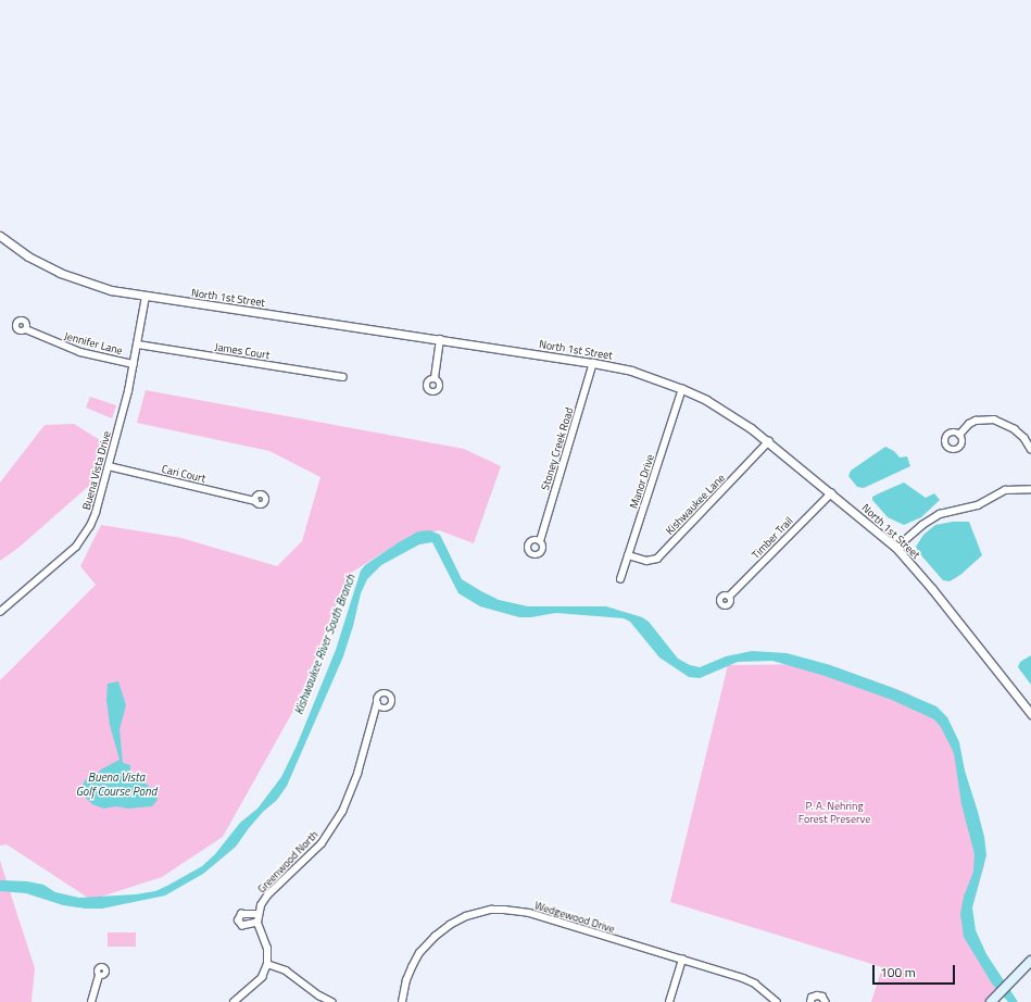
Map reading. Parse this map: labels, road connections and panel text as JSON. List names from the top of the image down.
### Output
{
  "streets": {
    "street": [
      "North 1st Street",
      "Jennifer Lane",
      "James Court",
      "Stoney Creek Road",
      "Buena Vista Drive",
      "Cari Court",
      "Manor Drive",
      "Kishwaukee Lane",
      "Timber Trail",
      "Greenwood North",
      "Wedgewood Drive"
    ]
  },
  "crossings": [
    ["North 1st Street", "Stoney Creek Road"],
    ["North 1st Street", "Buena Vista Drive"],
    ["North 1st Street", "Manor Drive"],
    ["North 1st Street", "Kishwaukee Lane"],
    ["North 1st Street", "Timber Trail"],
    ["Jennifer Lane", "Buena Vista Drive"],
    ["James Court", "Buena Vista Drive"],
    ["Buena Vista Drive", "Cari Court"],
    ["Manor Drive", "Kishwaukee Lane"]
  ],
  "water": ["Kishwaukee River South Branch", "Buena Vista Golf Course Pond"],
  "parks": ["P. A. Nehring Forest Preserve"],
  "scale_bar": "100 m"
}
